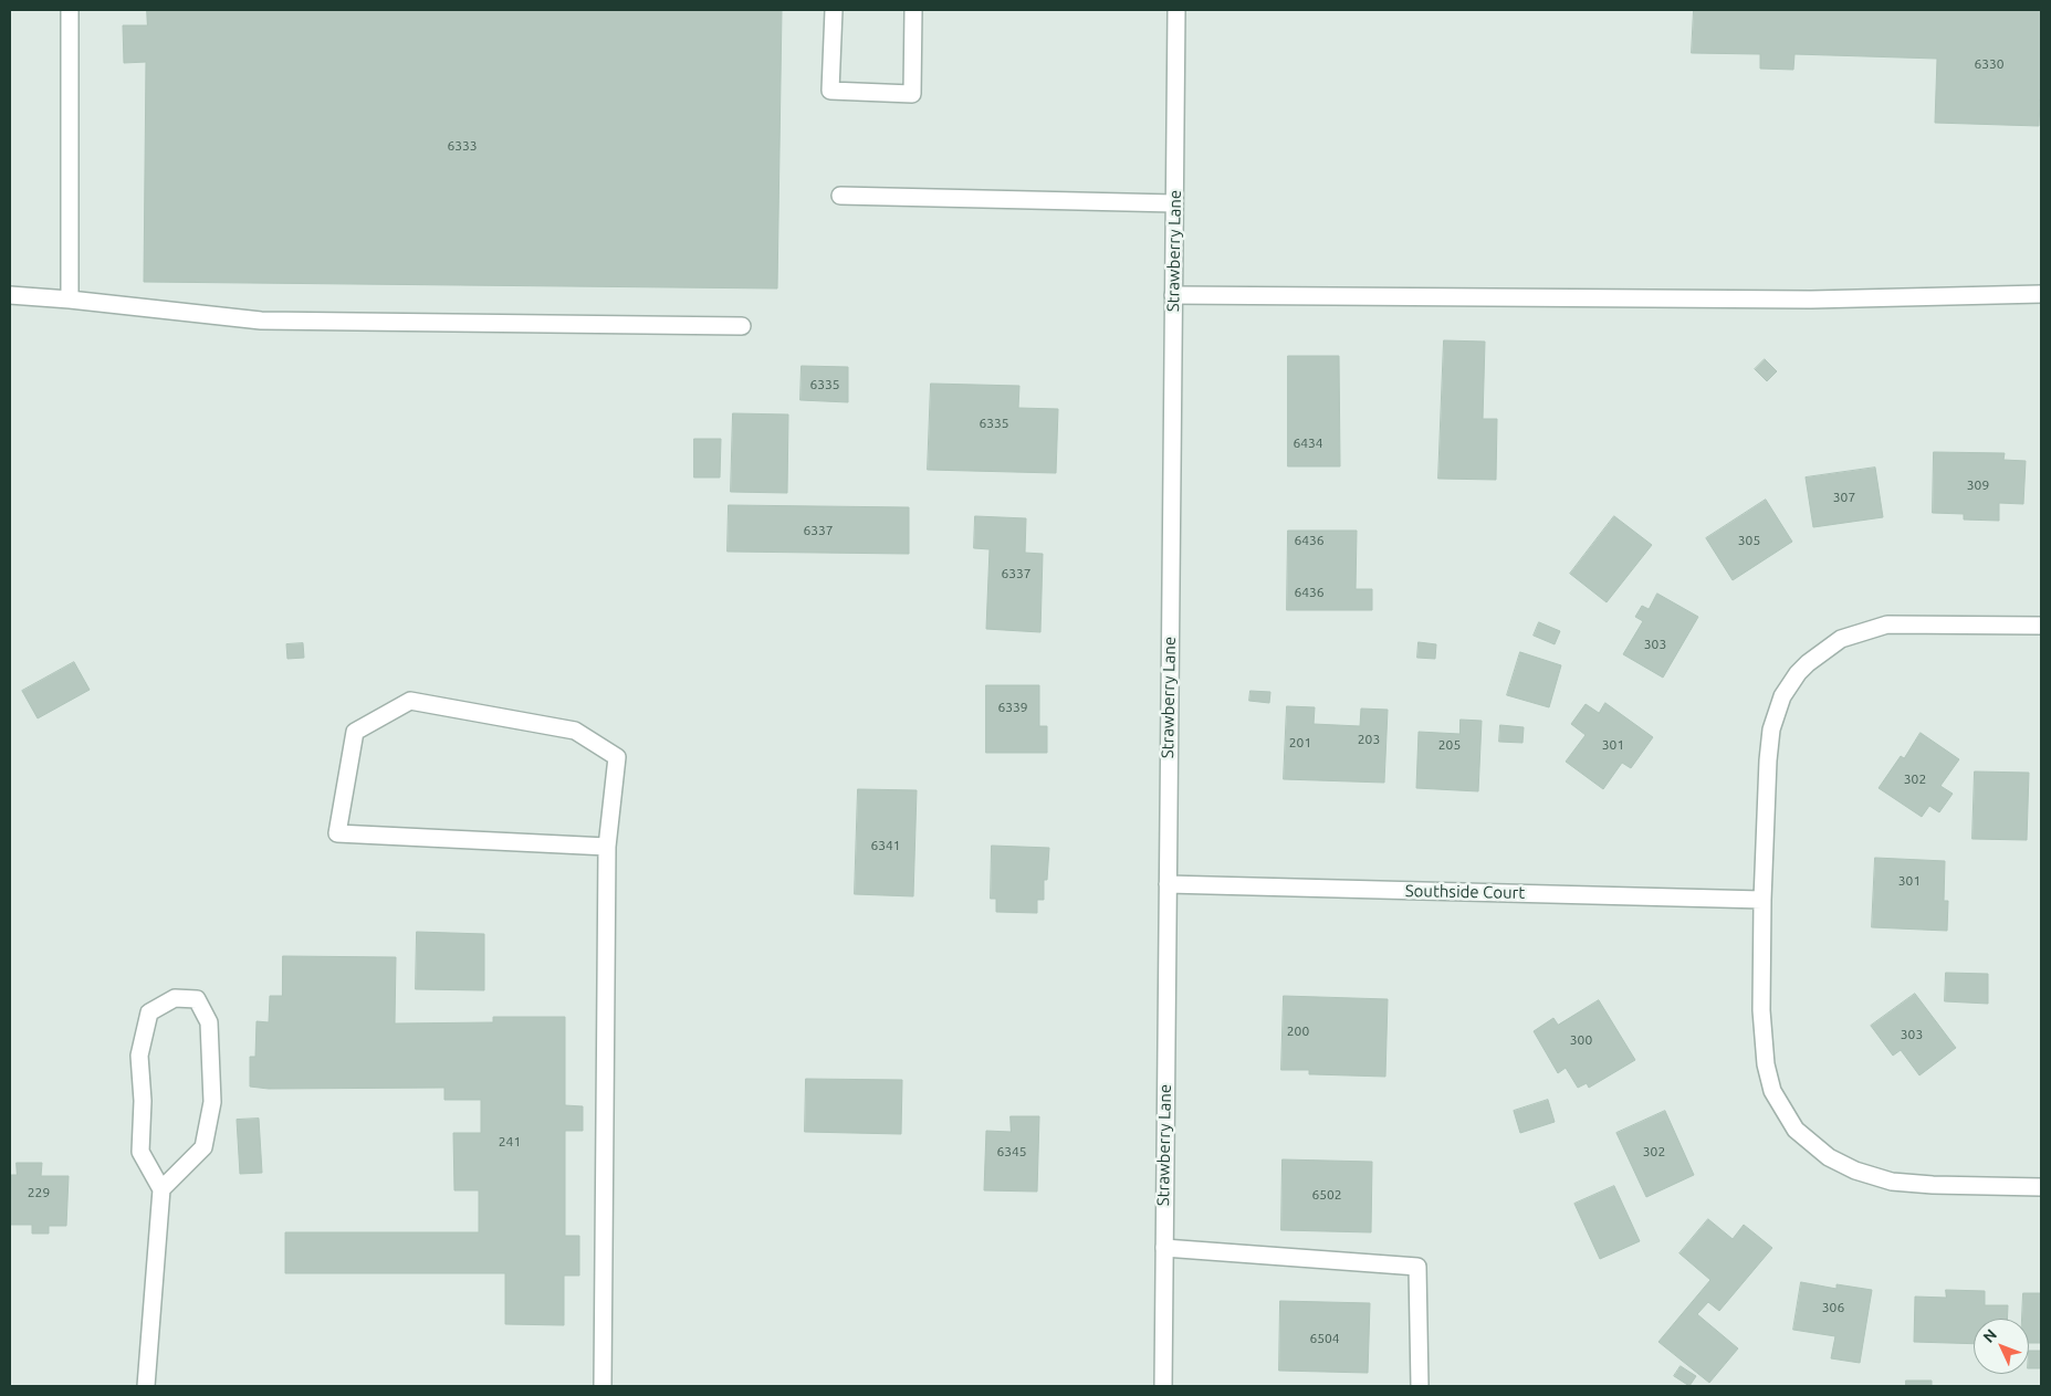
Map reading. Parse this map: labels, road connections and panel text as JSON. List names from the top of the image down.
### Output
{
  "streets": {
    "street": ["Strawberry Lane", "Southside Court"]
  },
  "crossings": [
    ["Strawberry Lane", "Southside Court"]
  ],
  "house_numbers": [
    "6330",
    "6333",
    "6335",
    "6335",
    "6434",
    "309",
    "307",
    "6337",
    "6436",
    "305",
    "6337",
    "6436",
    "303",
    "6339",
    "203",
    "201",
    "205",
    "301",
    "302",
    "6341",
    "301",
    "200",
    "303",
    "300",
    "241",
    "6345",
    "302",
    "229",
    "6502",
    "306",
    "6504"
  ],
  "north": "top left"
}
